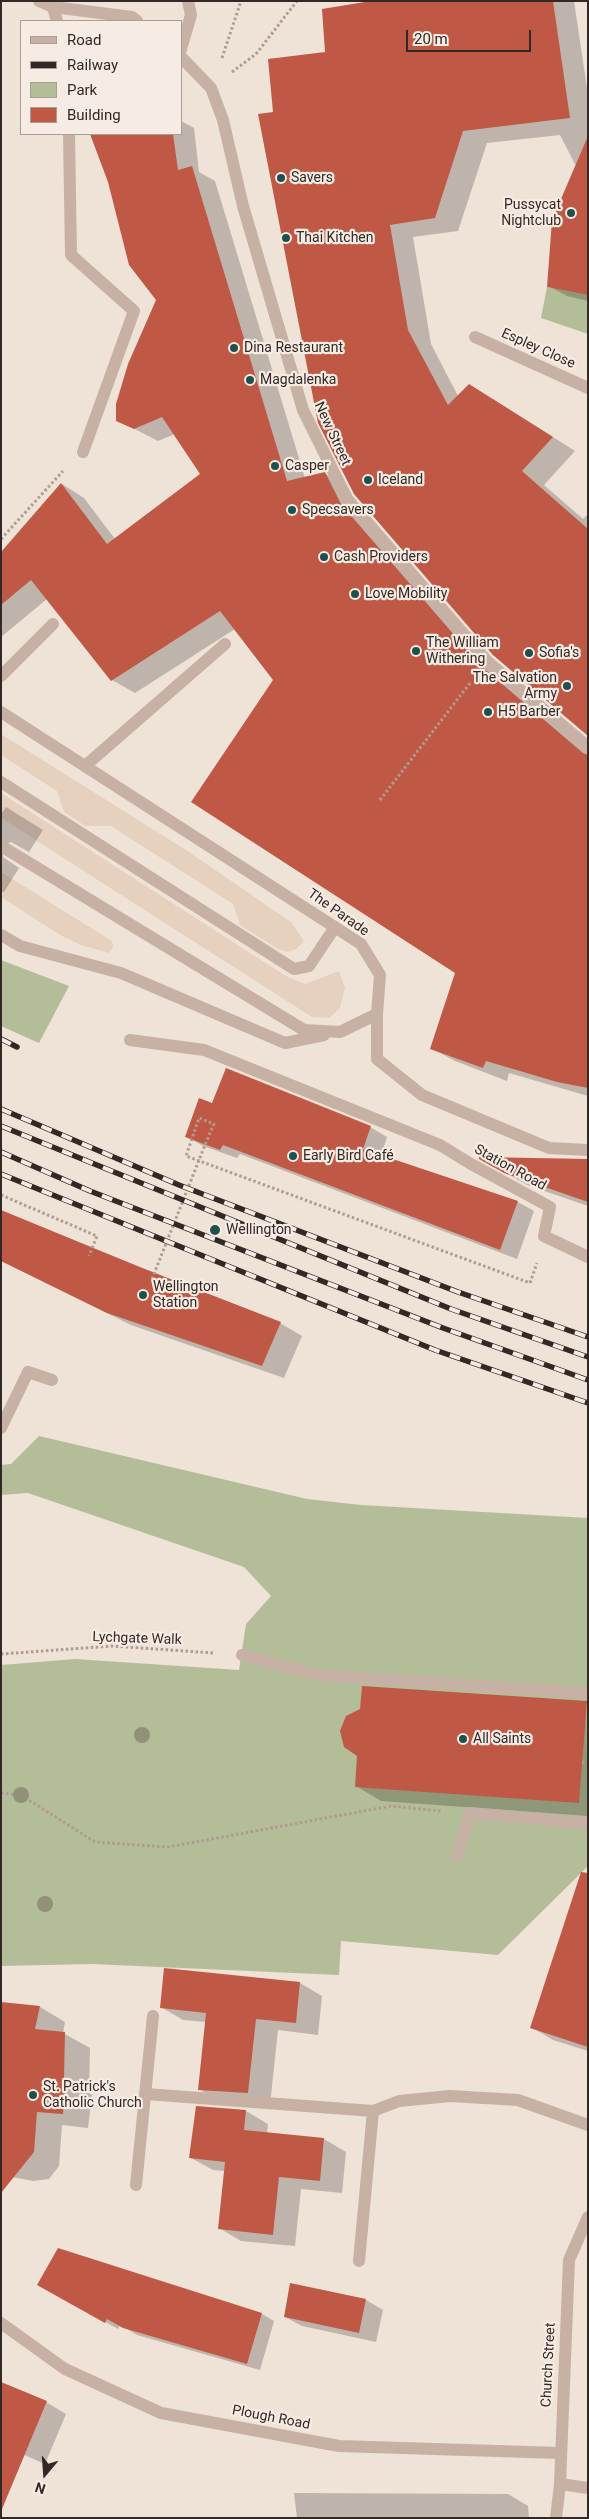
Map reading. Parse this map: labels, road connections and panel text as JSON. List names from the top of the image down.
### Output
{
  "streets": {
    "street": [
      "Espley Close",
      "New Street",
      "The Parade",
      "Station Road",
      "Church Street",
      "Plough Road"
    ],
    "path": ["Lychgate Walk"]
  },
  "crossings": [
    ["Church Street", "Plough Road"]
  ],
  "places": [
    "Savers",
    "Pussycat Nightclub",
    "Thai Kitchen",
    "Dina Restaurant",
    "Magdalenka",
    "Casper",
    "Iceland",
    "Specsavers",
    "Cash Providers",
    "Love Mobility",
    "The William Withering",
    "Sofia's",
    "The Salvation Army",
    "H5 Barber",
    "Early Bird Café",
    "Wellington",
    "Wellington Station",
    "All Saints",
    "St. Patrick's Catholic Church"
  ],
  "legend": [
    "Road",
    "Railway",
    "Park",
    "Building"
  ],
  "scale_bar": "20 m",
  "north": "bottom"
}
